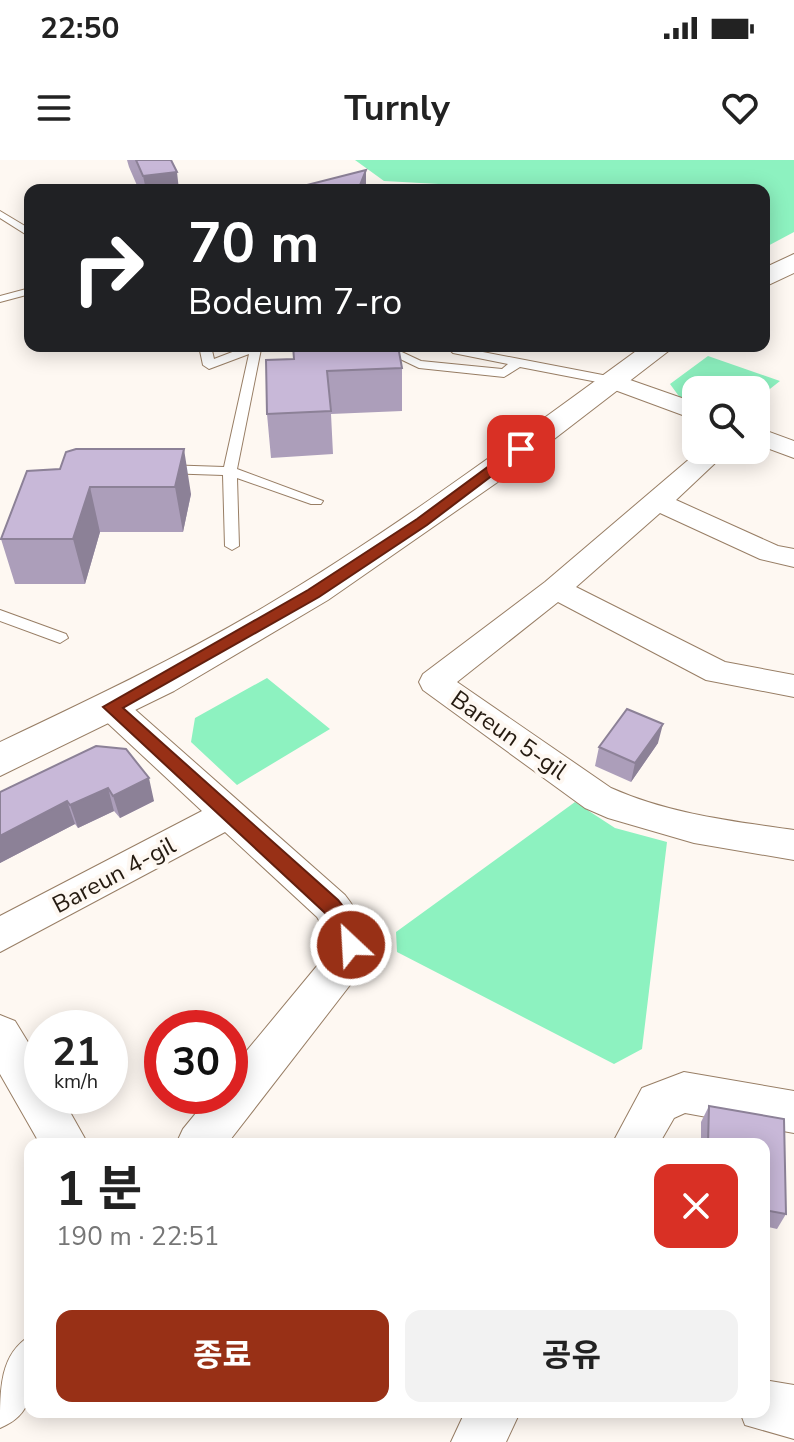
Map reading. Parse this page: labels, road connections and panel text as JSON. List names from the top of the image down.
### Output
{
  "streets": {
    "street": ["Bareun 5-gil", "Bareun 4-gil"]
  },
  "page": {
    "status": "22:50",
    "header": "Turnly",
    "turn": ["70 m", "Bodeum 7-ro"],
    "speed": "21 km/h",
    "limit": "30",
    "heading": ["1 분", "190 m · 22:51"],
    "buttons": ["종료", "공유"]
  }
}
